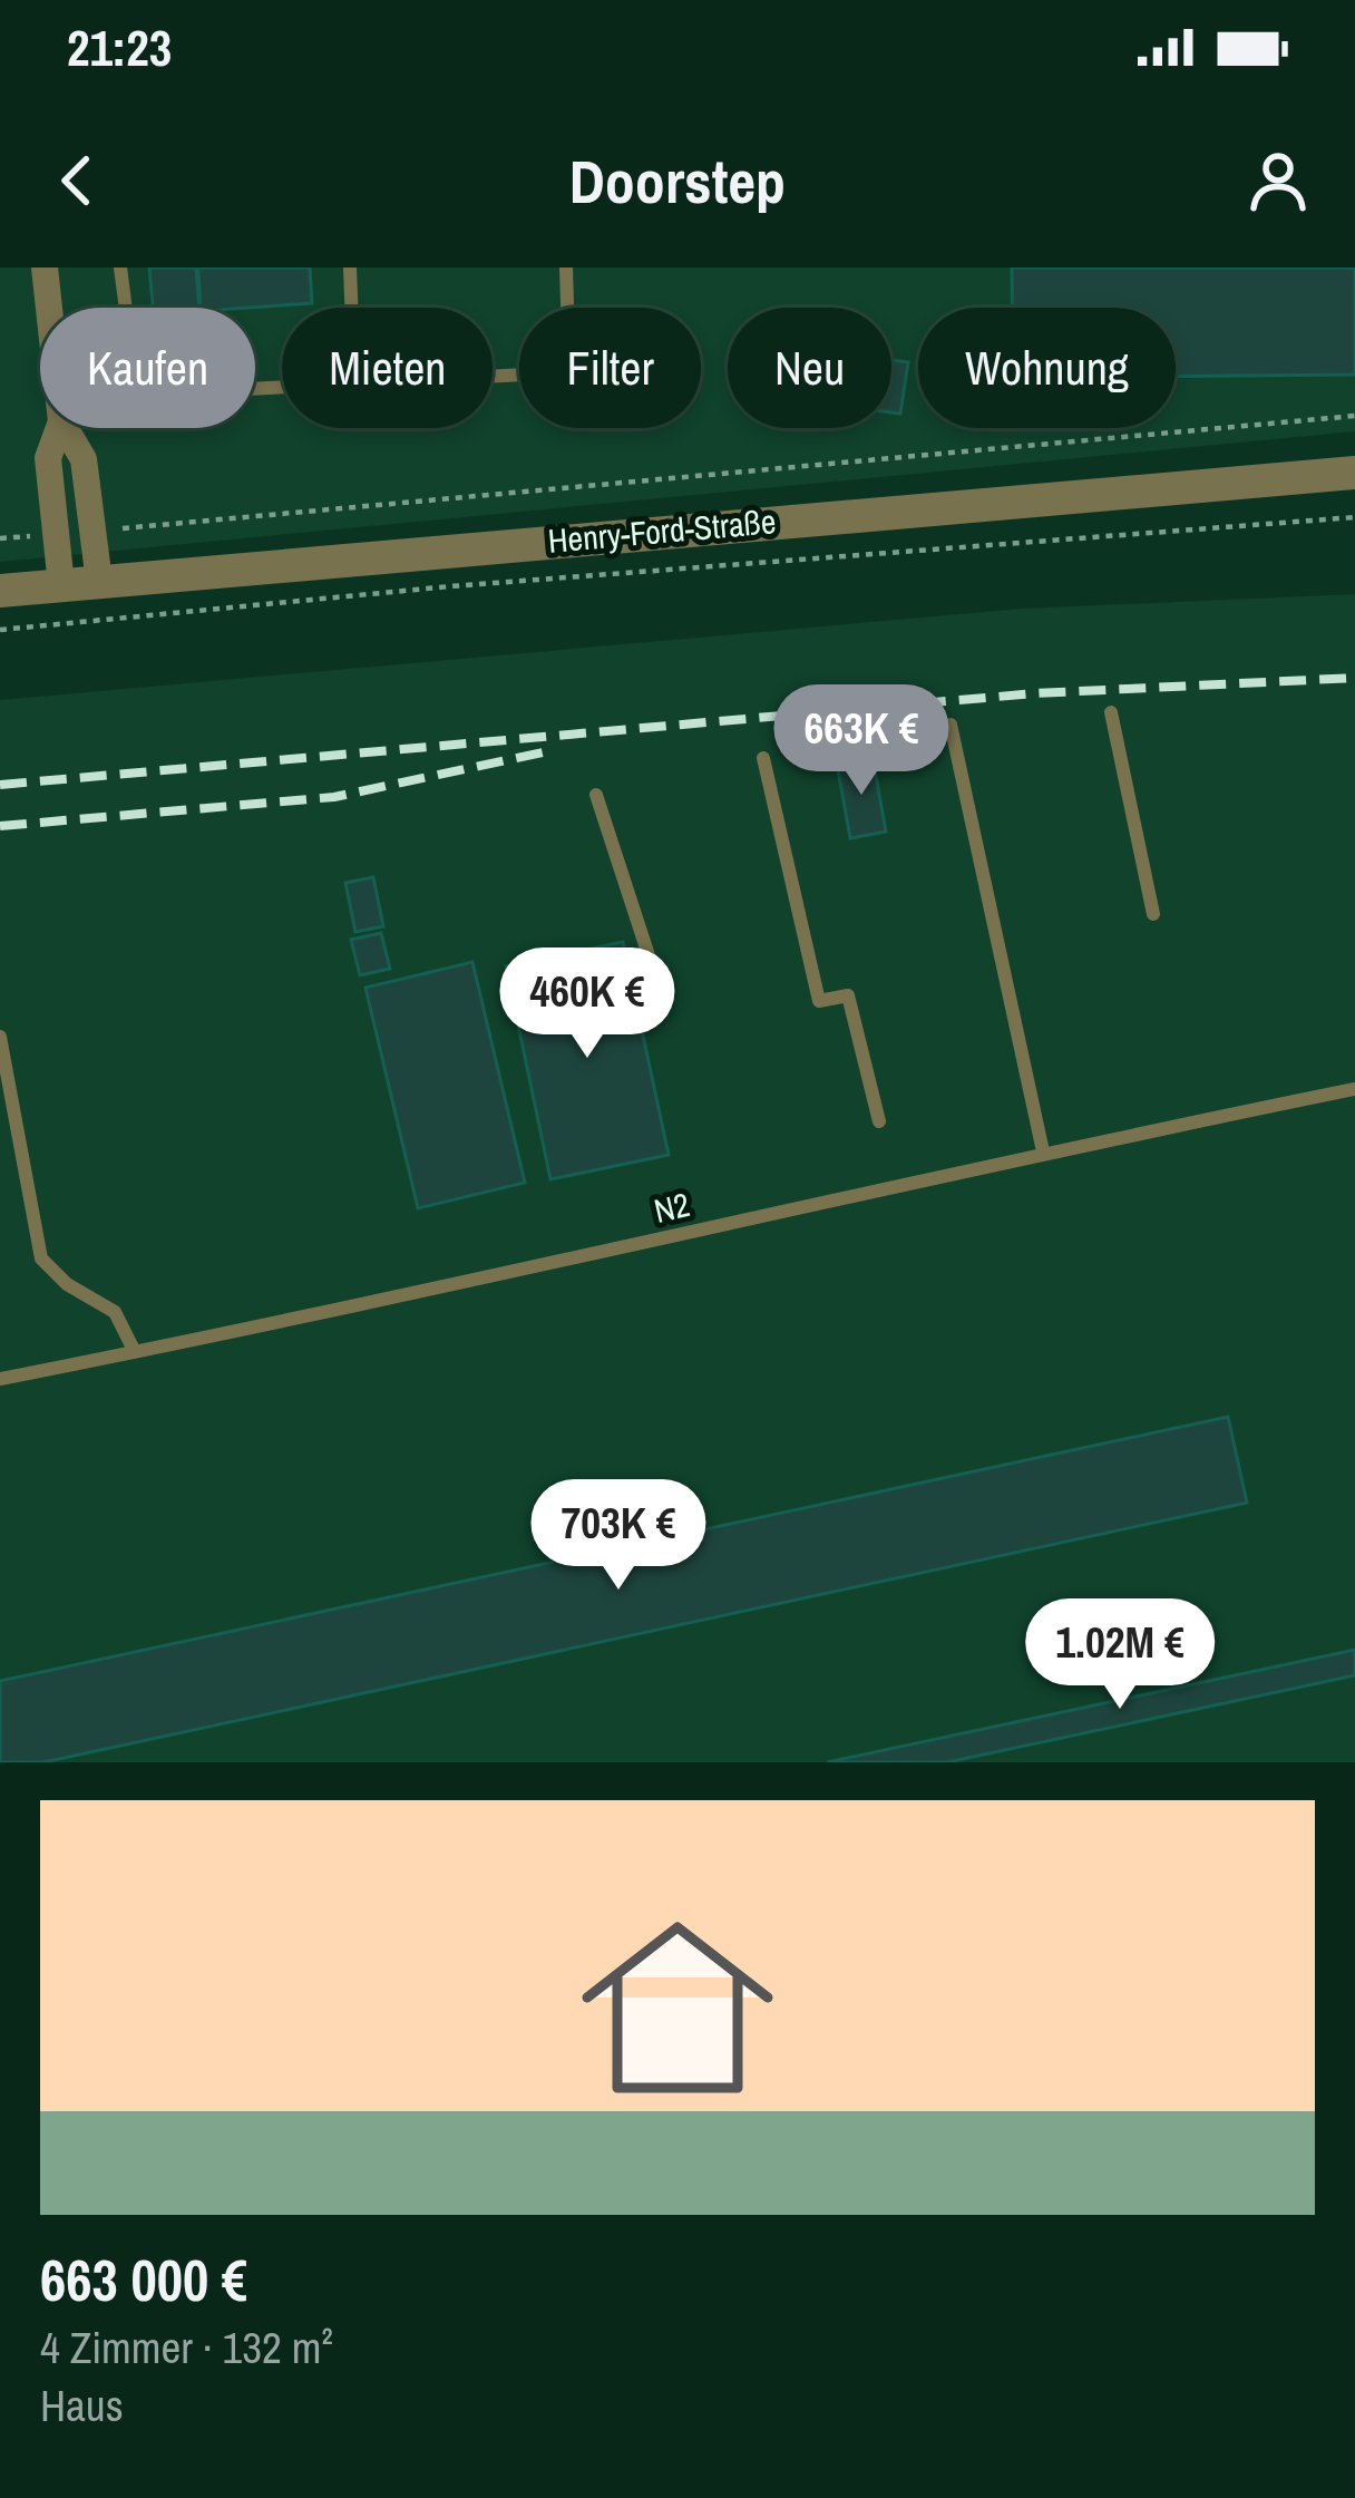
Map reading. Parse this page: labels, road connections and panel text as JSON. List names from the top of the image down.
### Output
{
  "streets": {
    "street": ["Henry-Ford-Straße"],
    "lane": ["N2"]
  },
  "page": {
    "status": "21:23",
    "header": "Doorstep",
    "chip": [
      "Kaufen",
      "Mieten",
      "Filter",
      "Neu",
      "Wohnung"
    ],
    "price": [
      "663K €",
      "460K €",
      "703K €",
      "1.02M €"
    ],
    "list": [
      {
        "name": "663 000 €",
        "note": "4 Zimmer · 132 m² · Haus"
      }
    ]
  }
}
